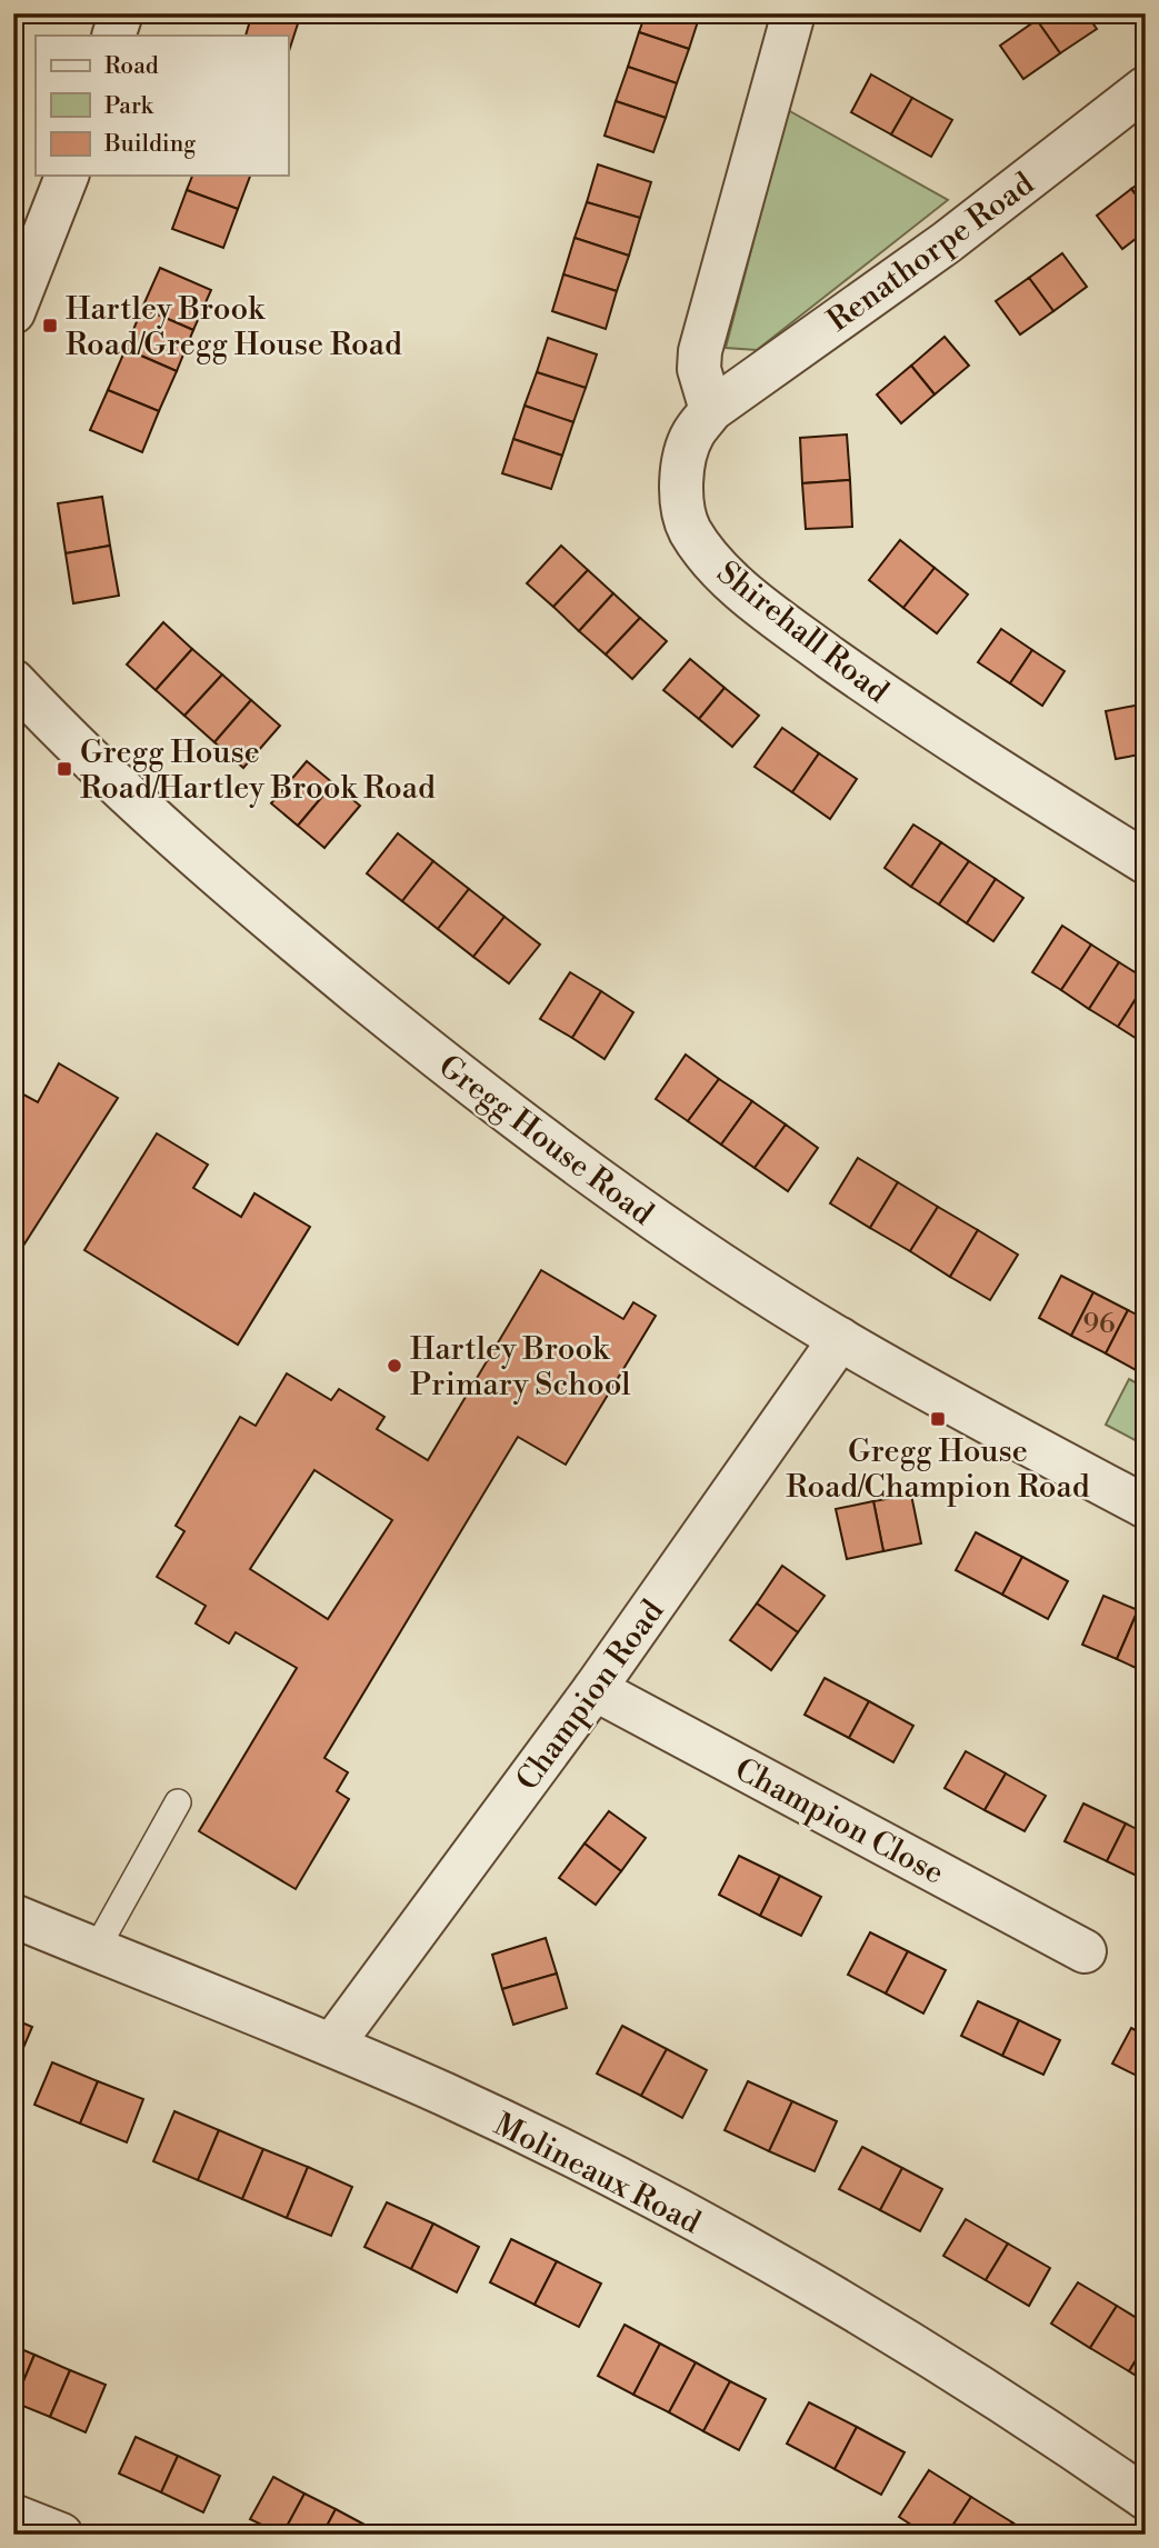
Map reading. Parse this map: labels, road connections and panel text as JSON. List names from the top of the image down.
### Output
{
  "streets": {
    "street": [
      "Renathorpe Road",
      "Shirehall Road",
      "Gregg House Road",
      "Champion Road",
      "Champion Close",
      "Molineaux Road"
    ]
  },
  "crossings": [
    ["Renathorpe Road", "Shirehall Road"],
    ["Gregg House Road", "Champion Road"],
    ["Champion Road", "Champion Close"],
    ["Champion Road", "Molineaux Road"]
  ],
  "places": {
    "transit": ["Hartley Brook Road/Gregg House Road", "Gregg House Road/Hartley Brook Road", "Gregg House Road/Champion Road"],
    "other": ["Hartley Brook Primary School"]
  },
  "house_numbers": ["96"],
  "legend": ["Road", "Park", "Building"]
}
